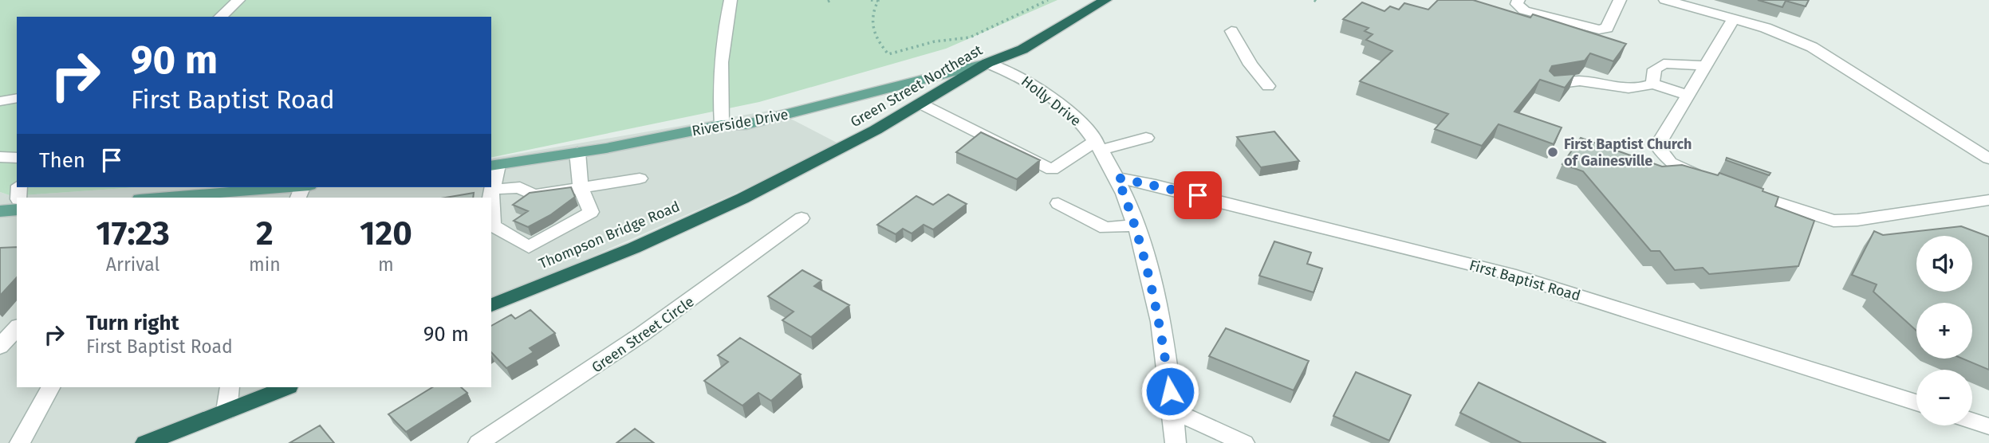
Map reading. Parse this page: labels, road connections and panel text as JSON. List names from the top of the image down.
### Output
{
  "streets": {
    "highway": ["Green Street Northeast", "Thompson Bridge Road"],
    "main road": ["Riverside Drive"],
    "street": ["Holly Drive", "First Baptist Road", "Green Street Circle"]
  },
  "crossings": [
    ["Green Street Northeast", "Holly Drive"],
    ["Green Street Northeast", "Riverside Drive"],
    ["Green Street Northeast", "Thompson Bridge Road"],
    ["Holly Drive", "Riverside Drive"],
    ["Holly Drive", "First Baptist Road"]
  ],
  "places": ["First Baptist Church of Gainesville"],
  "page": {
    "turn": ["90 m", "First Baptist Road"],
    "then": "Then",
    "eta": [
      "17:23",
      "Arrival",
      "2",
      "min",
      "120",
      "m"
    ],
    "map_buttons": ["+", "−"],
    "list": [
      {
        "name": "Turn right",
        "note": "First Baptist Road",
        "value": "90 m"
      }
    ]
  }
}
